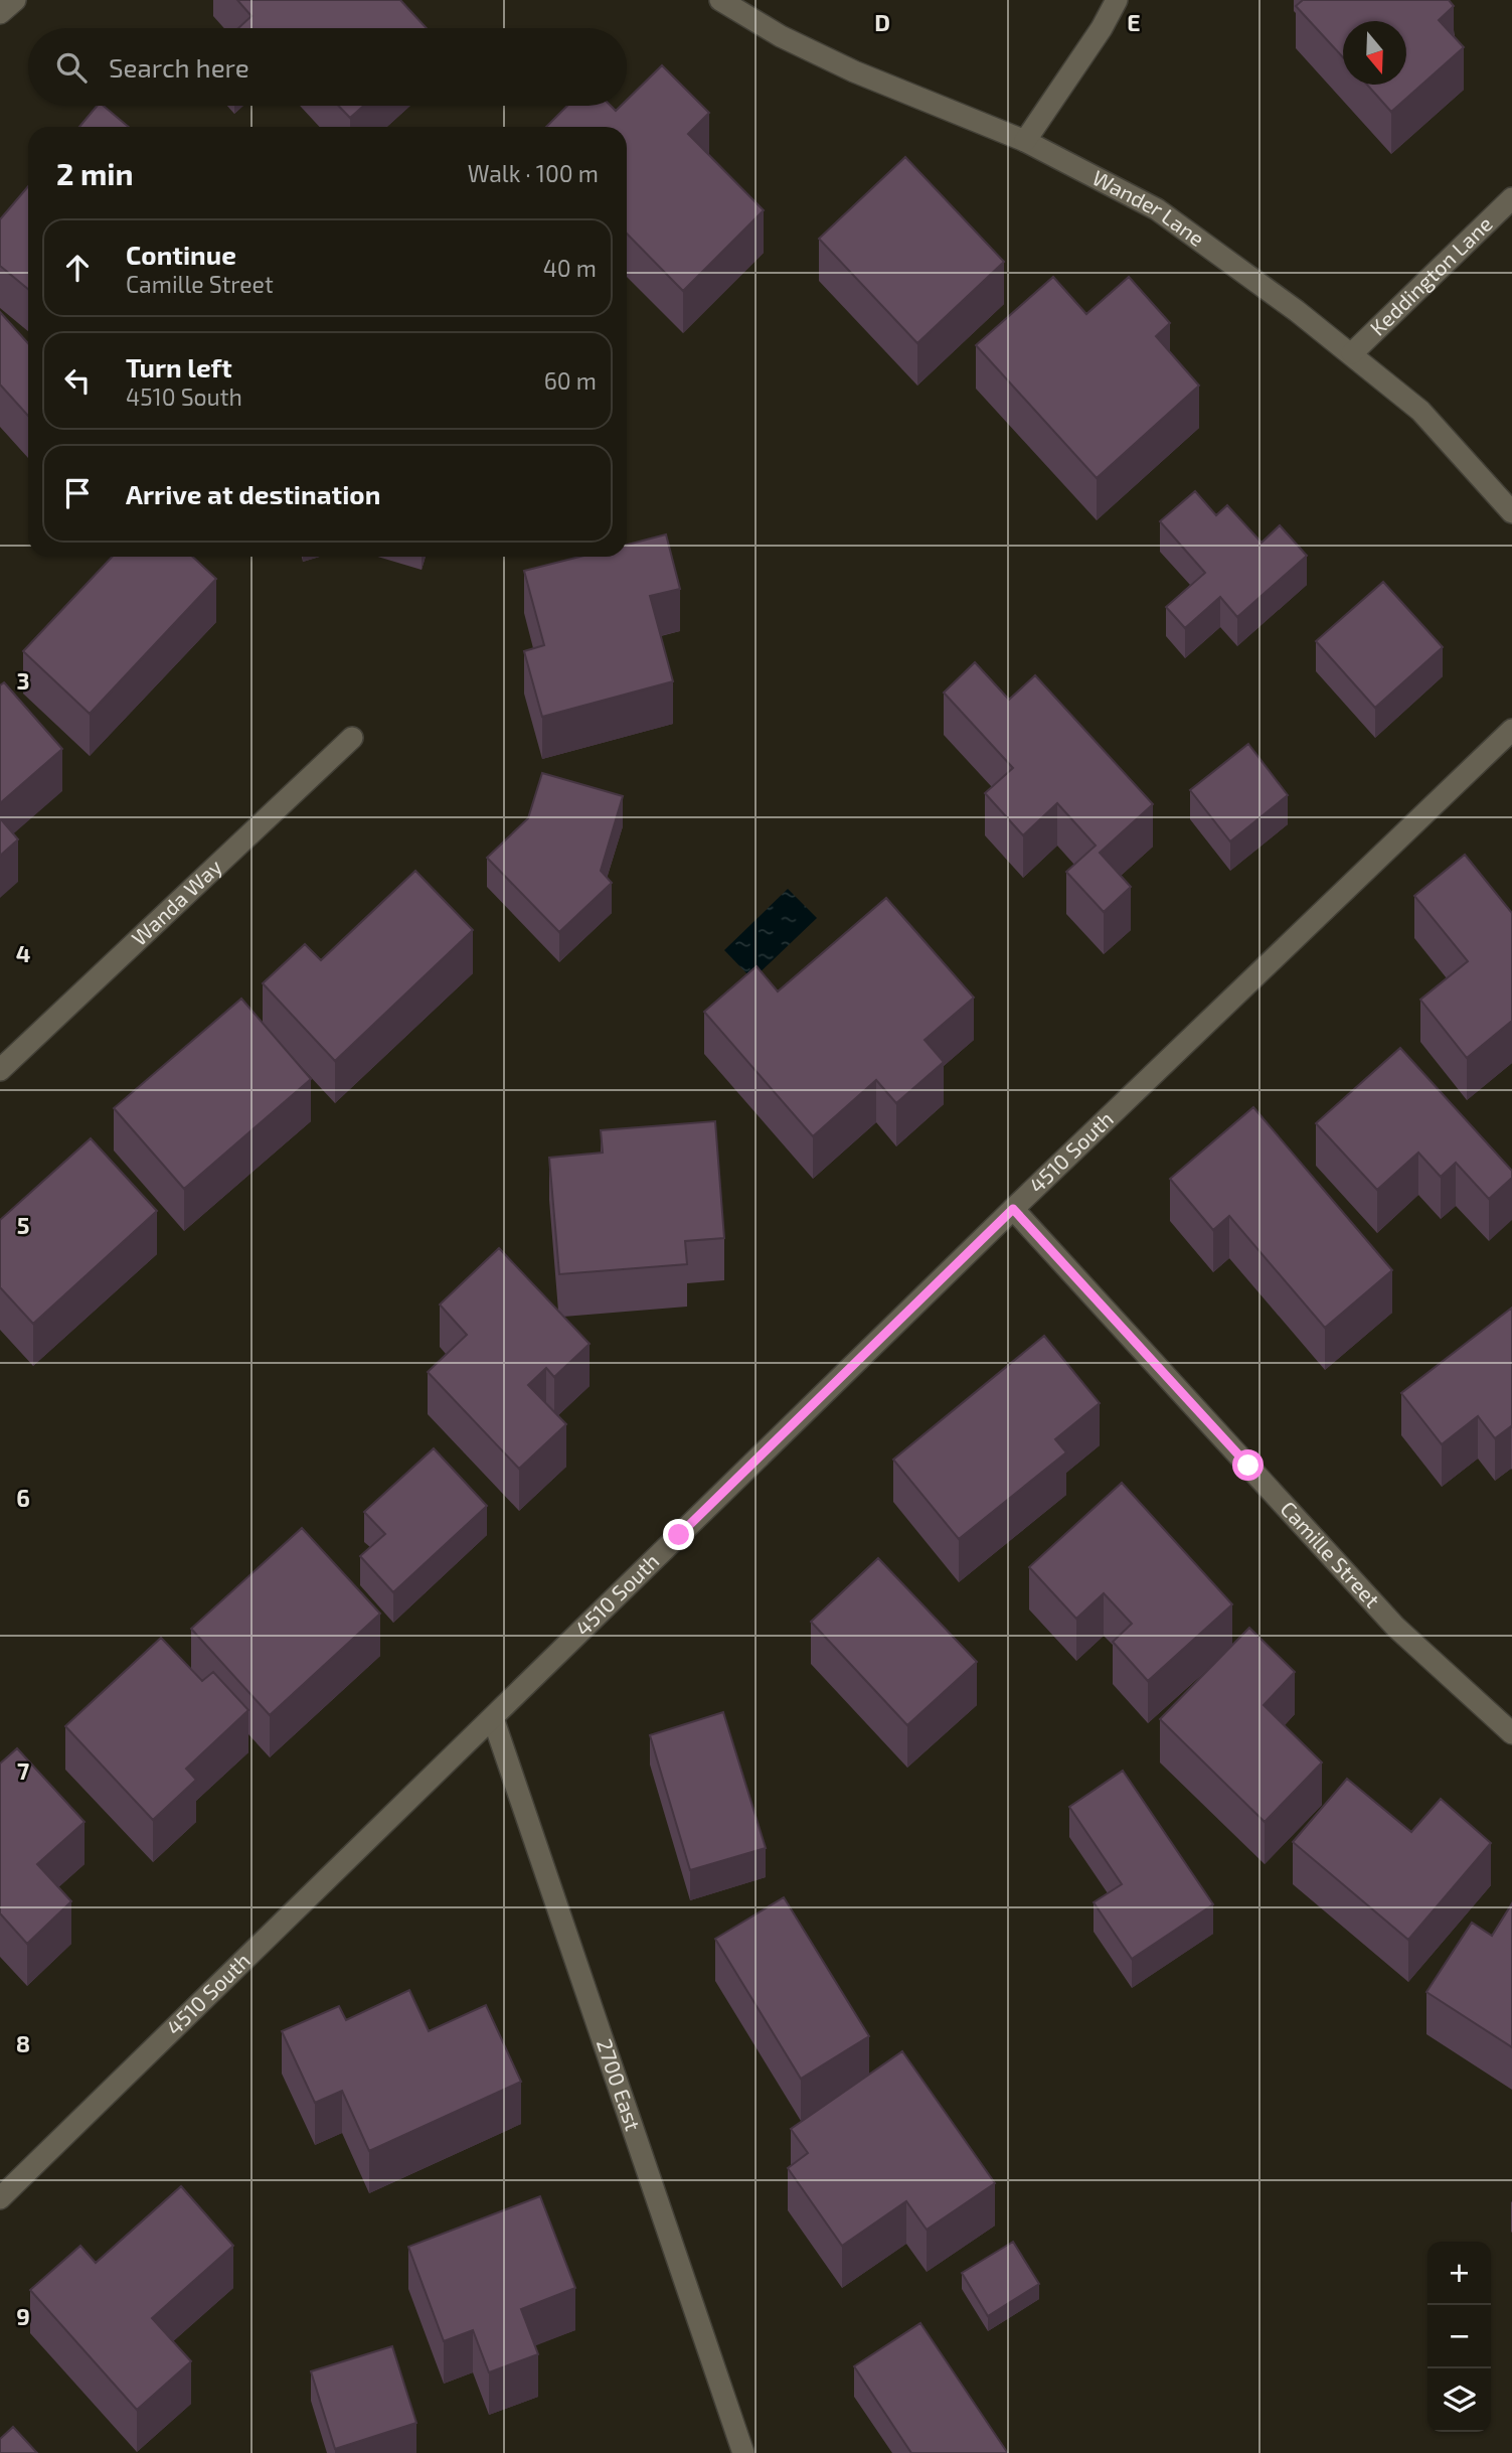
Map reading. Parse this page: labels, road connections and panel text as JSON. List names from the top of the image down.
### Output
{
  "streets": {
    "street": [
      "Wander Lane",
      "Keddington Lane",
      "Wanda Way",
      "4510 South",
      "Camille Street",
      "2700 East"
    ]
  },
  "crossings": [
    ["Wander Lane", "Keddington Lane"],
    ["4510 South", "Camille Street"],
    ["4510 South", "2700 East"]
  ],
  "north": "bottom",
  "page": {
    "search": "Search here",
    "heading": ["2 min", "Walk · 100 m"],
    "list": [
      ["Continue", "Camille Street", "40 m"],
      ["Turn left", "4510 South", "60 m"],
      "Arrive at destination"
    ],
    "map_buttons": ["+", "−"]
  },
  "grid": {
    "columns": ["D", "E"],
    "rows": [
      "3",
      "4",
      "5",
      "6",
      "7",
      "8",
      "9"
    ]
  }
}
